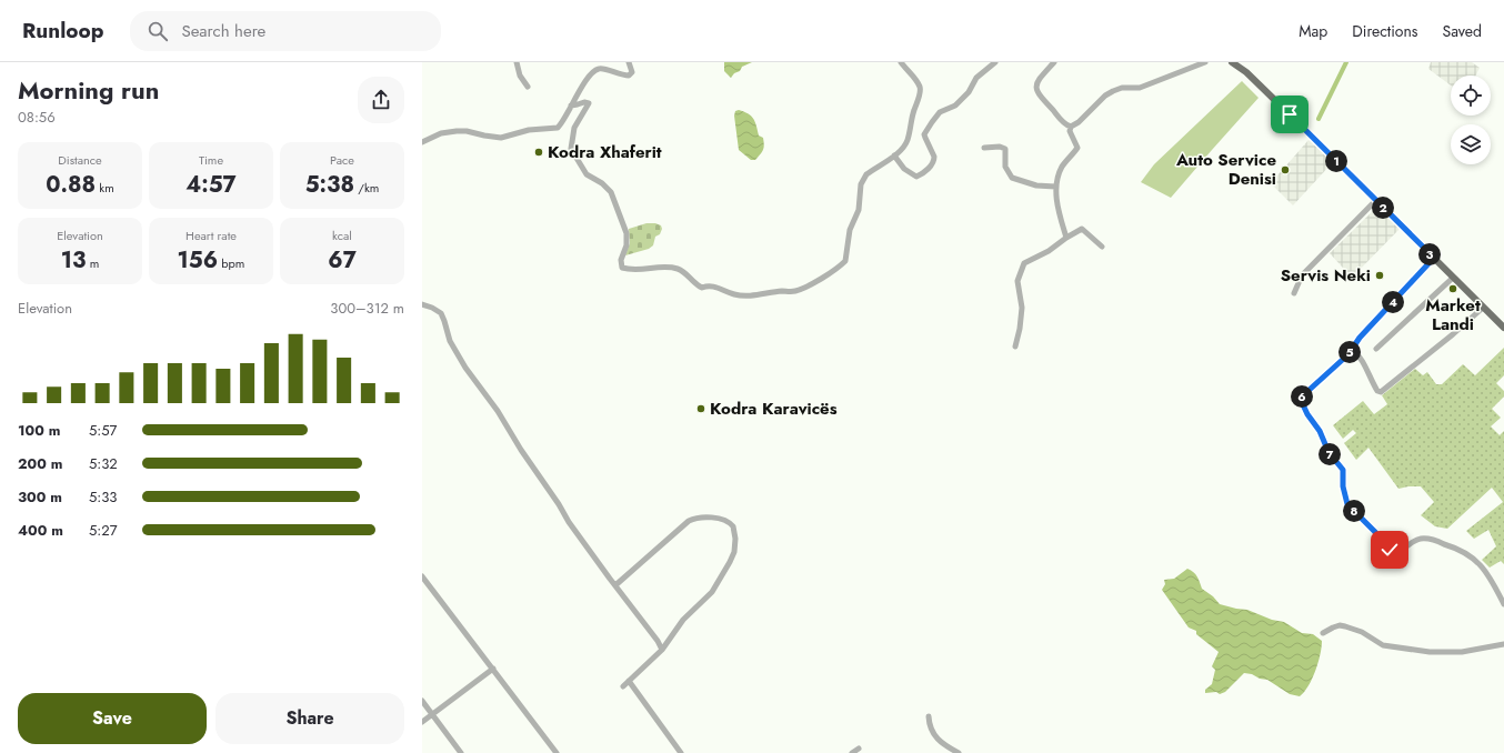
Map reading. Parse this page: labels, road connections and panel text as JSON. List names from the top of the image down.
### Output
{
  "places": [
    "Kodra Xhaferit",
    "Auto Service Denisi",
    "Servis Neki",
    "Market Landi",
    "Kodra Karavicës"
  ],
  "page": {
    "header": "Runloop",
    "search": "Search here",
    "nav": ["Map", "Directions", "Saved"],
    "heading": ["Morning run", "08:56"],
    "stats": [
      ["Distance", "0.88 km"],
      ["Time", "4:57"],
      ["Pace", "5:38 /km"],
      ["Elevation", "13 m"],
      ["Heart rate", "156 bpm"],
      ["kcal", "67"]
    ],
    "pins": [
      "1",
      "2",
      "3",
      "4",
      "5",
      "6",
      "7",
      "8"
    ],
    "chart": ["Elevation", "300–312 m"],
    "list": [
      {
        "name": "100 m",
        "note": "5:57"
      },
      {
        "name": "200 m",
        "note": "5:32"
      },
      {
        "name": "300 m",
        "note": "5:33"
      },
      {
        "name": "400 m",
        "note": "5:27"
      }
    ],
    "buttons": ["Save", "Share"]
  }
}
